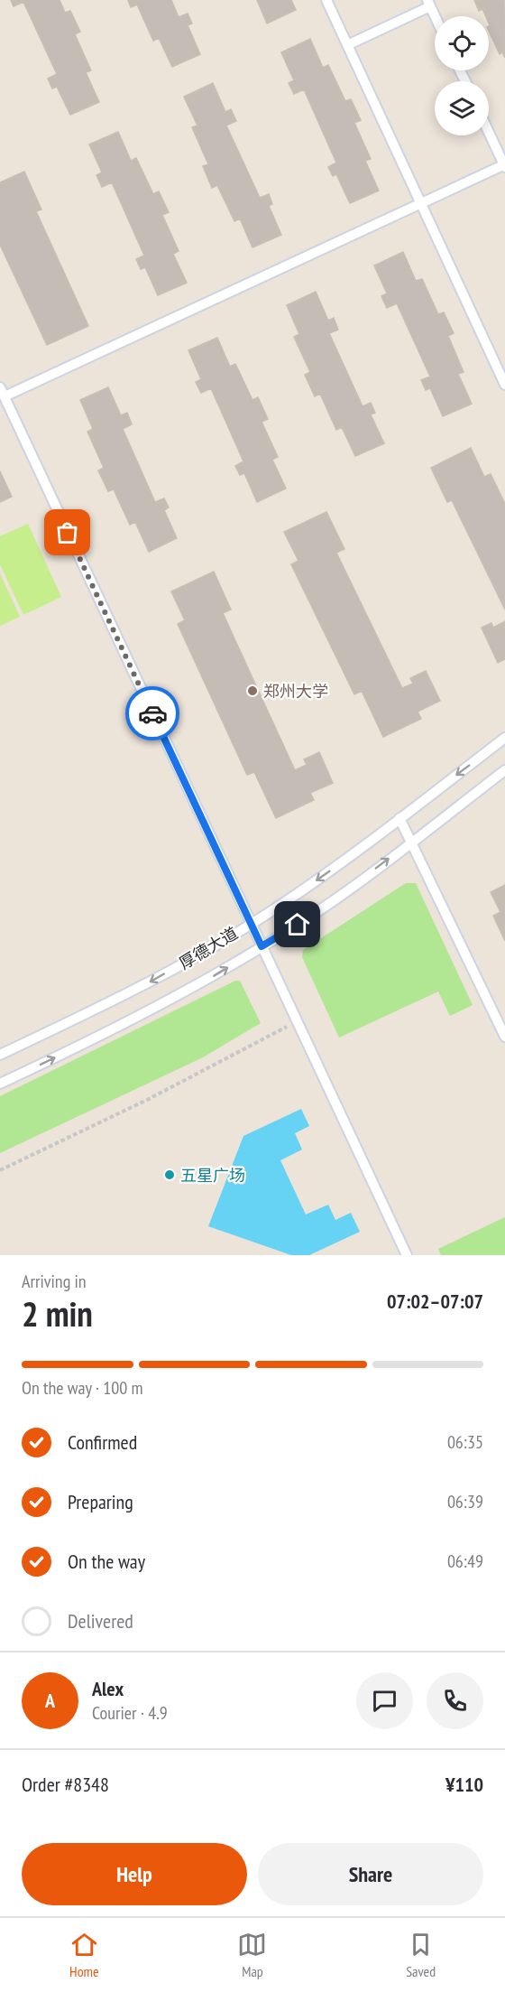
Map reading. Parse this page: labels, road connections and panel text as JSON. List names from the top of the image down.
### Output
{
  "streets": {
    "lane": ["厚德大道"]
  },
  "places": ["郑州大学", "五星广场"],
  "page": {
    "heading": ["2 min", "Arriving in", "07:02–07:07"],
    "panel": [
      "Alex",
      "Courier · 4.9",
      "Order #8348",
      "¥110"
    ],
    "bar": "On the way · 100 m",
    "list": [
      ["Confirmed", "06:35"],
      ["Preparing", "06:39"],
      ["On the way", "06:49"],
      "Delivered"
    ],
    "round": "A",
    "buttons": ["Help", "Share"],
    "tabs": ["Home", "Map", "Saved"]
  }
}
